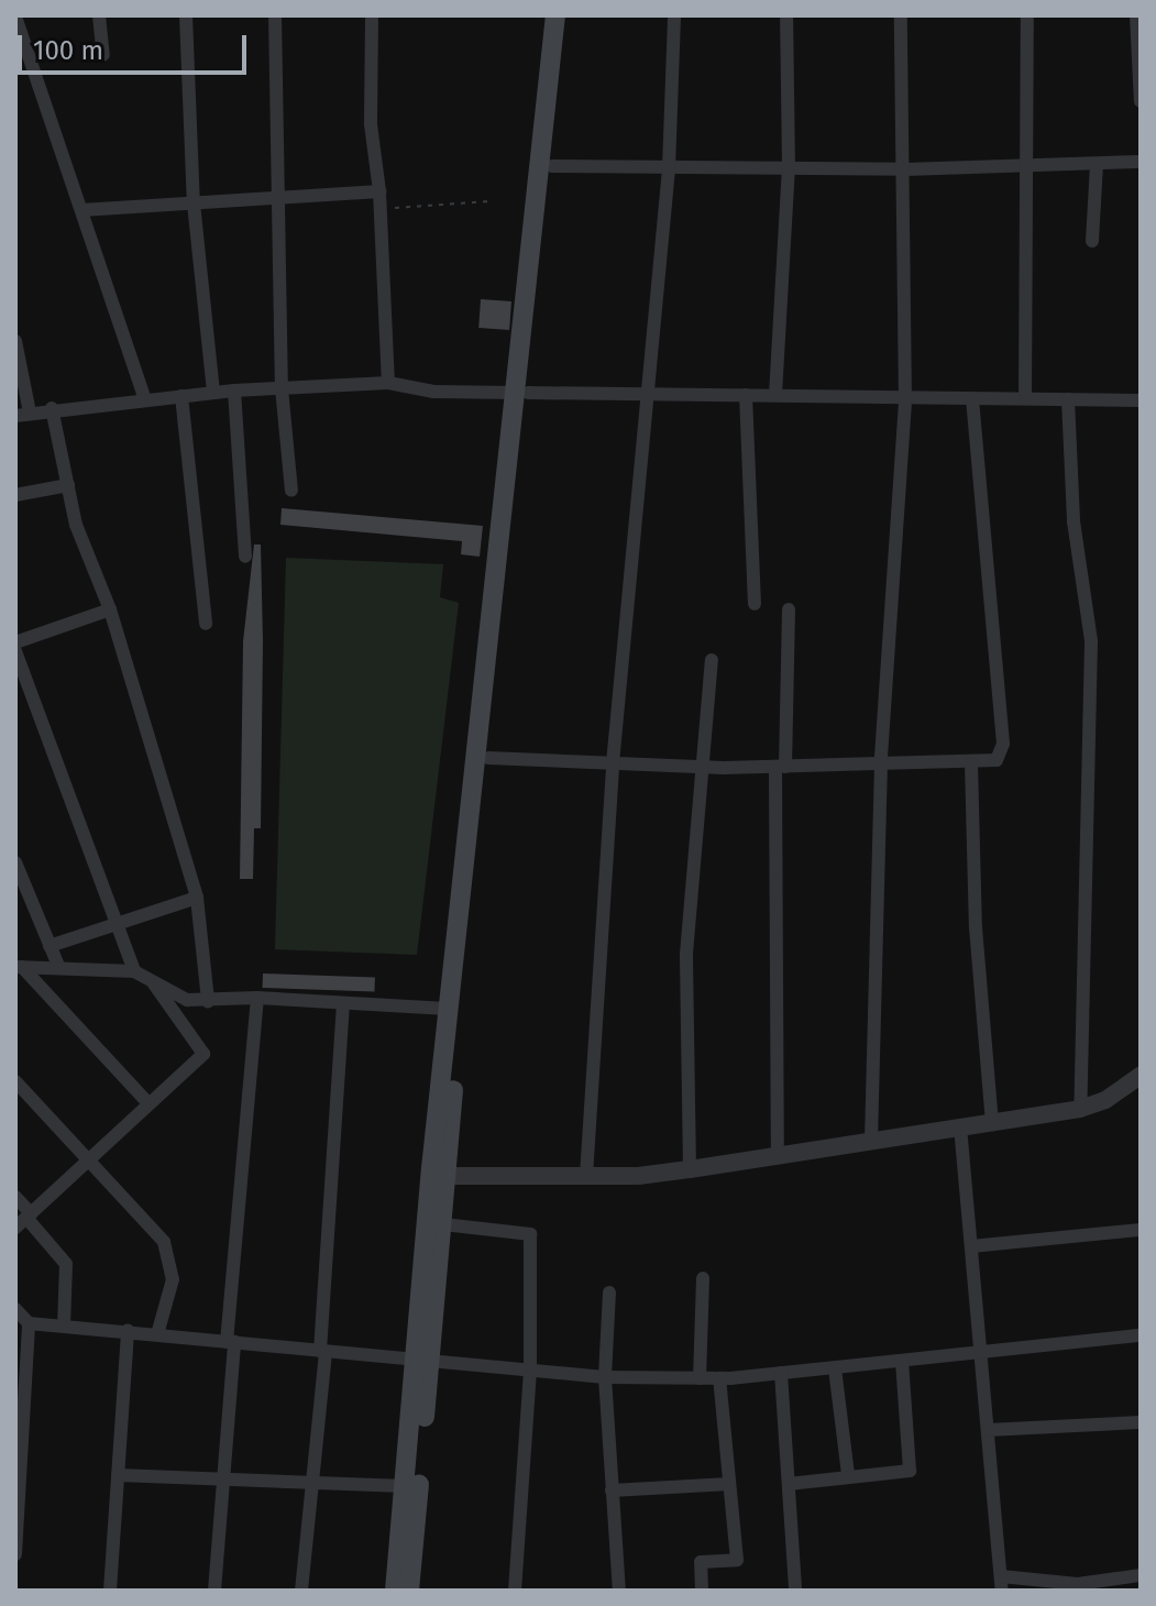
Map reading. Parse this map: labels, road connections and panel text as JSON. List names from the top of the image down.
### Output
{
  "scale_bar": "100 m"
}
